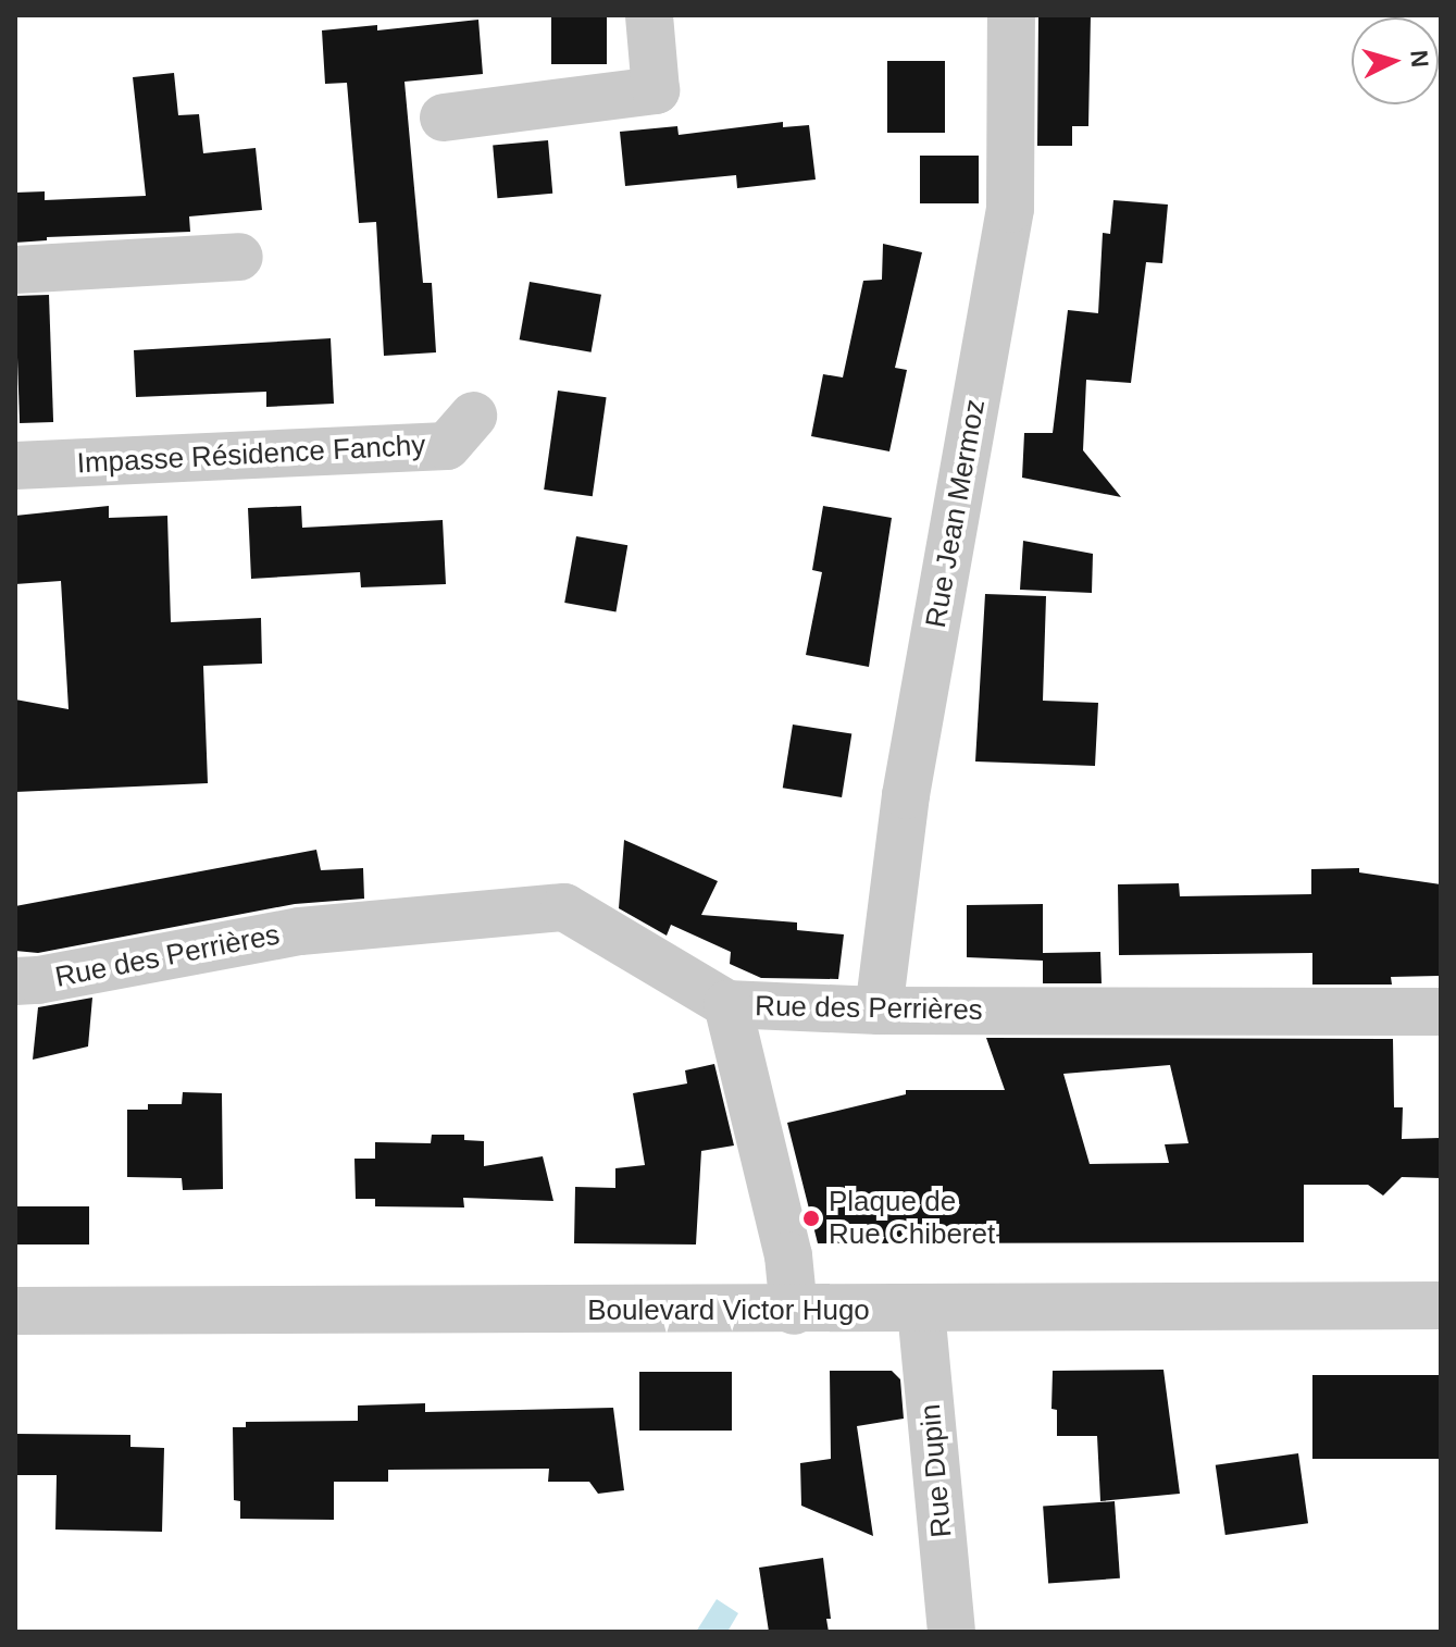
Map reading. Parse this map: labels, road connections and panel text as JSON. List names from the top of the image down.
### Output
{
  "streets": {
    "street": [
      "Impasse Résidence Fanchy",
      "Rue Jean Mermoz",
      "Rue des Perrières",
      "Boulevard Victor Hugo",
      "Rue Dupin"
    ]
  },
  "crossings": [
    ["Rue Jean Mermoz", "Rue des Perrières"],
    ["Boulevard Victor Hugo", "Rue Dupin"]
  ],
  "places": ["Plaque de Rue Chiberet"],
  "north": "right"
}
